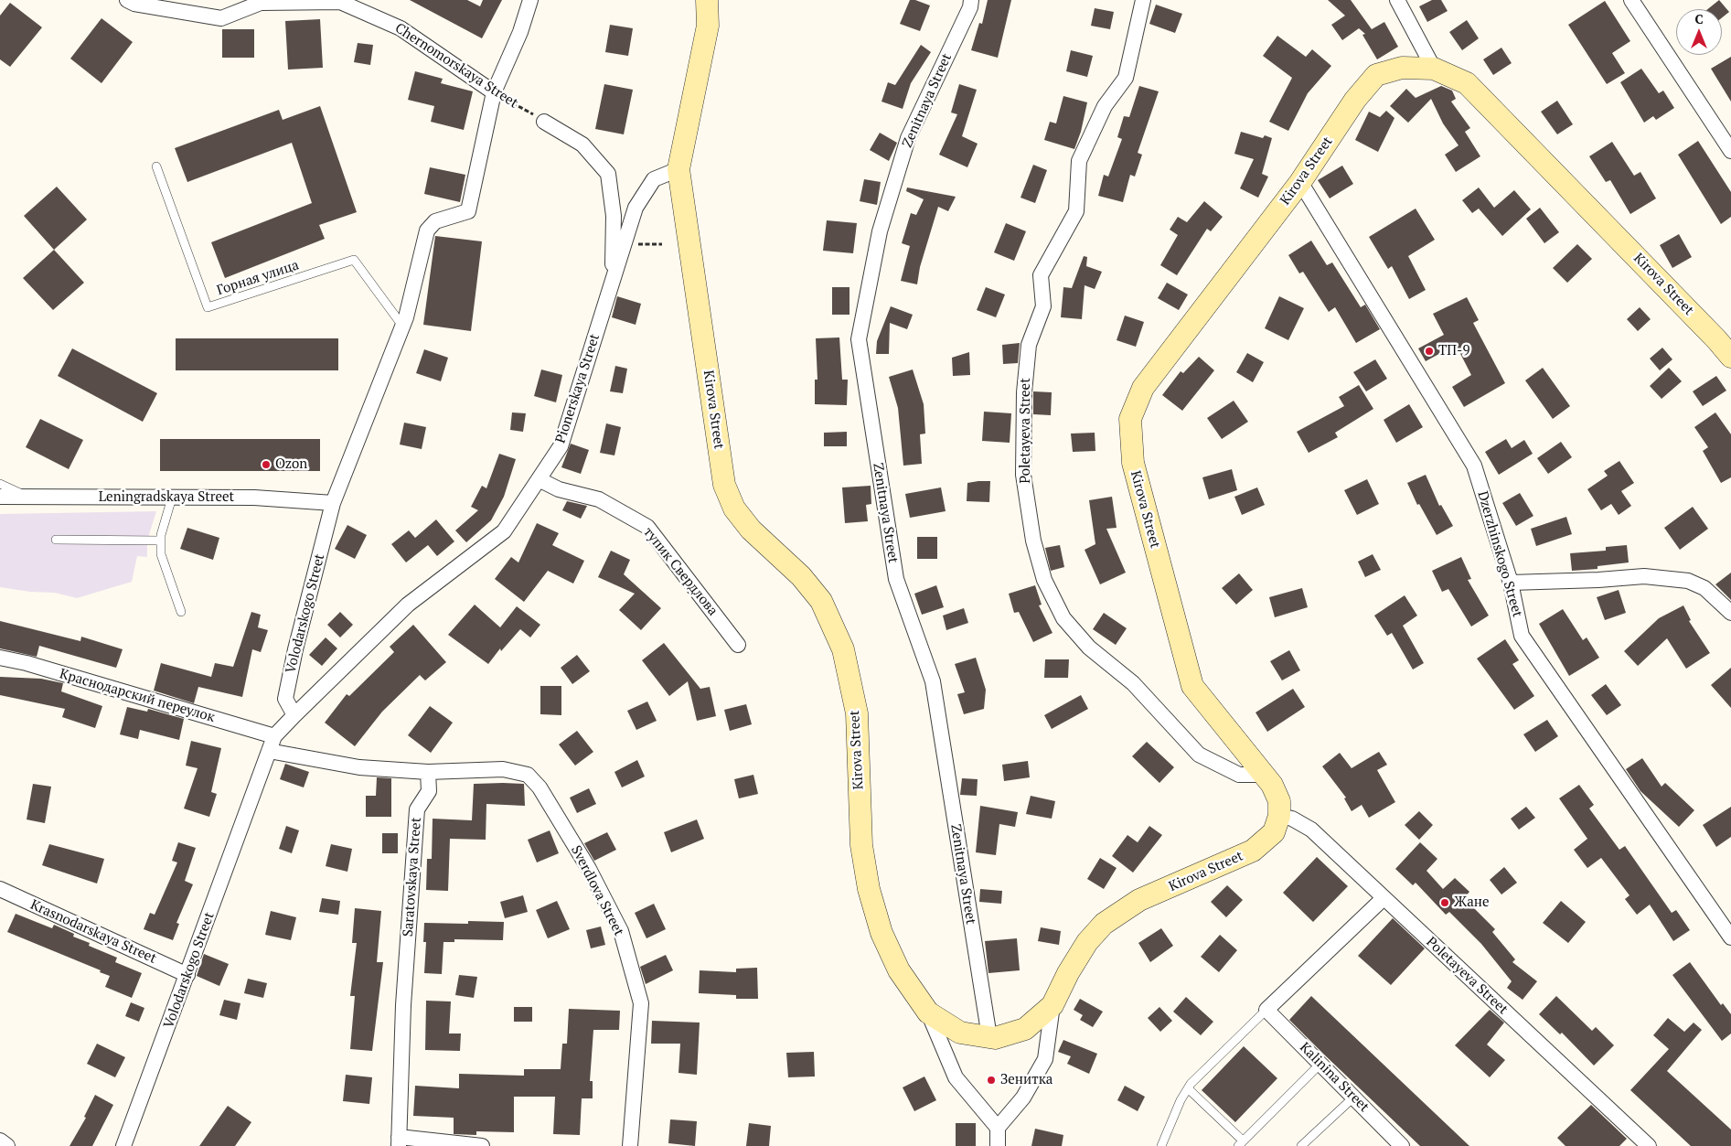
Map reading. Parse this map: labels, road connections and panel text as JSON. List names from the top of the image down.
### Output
{
  "streets": {
    "main road": ["Kirova Street"],
    "street": [
      "Chernomorskaya Street",
      "Zenitnaya Street",
      "Pionerskaya Street",
      "Poletayeva Street",
      "Leningradskaya Street",
      "Dzerzhinskogo Street",
      "тупик Свердлова",
      "Volodarskogo Street",
      "Краснодарский переулок",
      "Saratovskaya Street",
      "Sverdlova Street",
      "Krasnodarskaya Street",
      "Kalinina Street"
    ],
    "lane": ["Горная улица"]
  },
  "crossings": [
    ["Chernomorskaya Street", "Volodarskogo Street"],
    ["Zenitnaya Street", "Kirova Street"],
    ["Kirova Street", "Pionerskaya Street"],
    ["Kirova Street", "Poletayeva Street"],
    ["Kirova Street", "Dzerzhinskogo Street"],
    ["Горная улица", "Volodarskogo Street"],
    ["Pionerskaya Street", "тупик Свердлова"],
    ["Pionerskaya Street", "Volodarskogo Street"],
    ["Leningradskaya Street", "Volodarskogo Street"],
    ["Volodarskogo Street", "Краснодарский переулок"],
    ["Volodarskogo Street", "Krasnodarskaya Street"],
    ["Saratovskaya Street", "Sverdlova Street"]
  ],
  "places": [
    "ТП-9",
    "Ozon",
    "Жане",
    "Зенитка"
  ],
  "north": "top"
}
